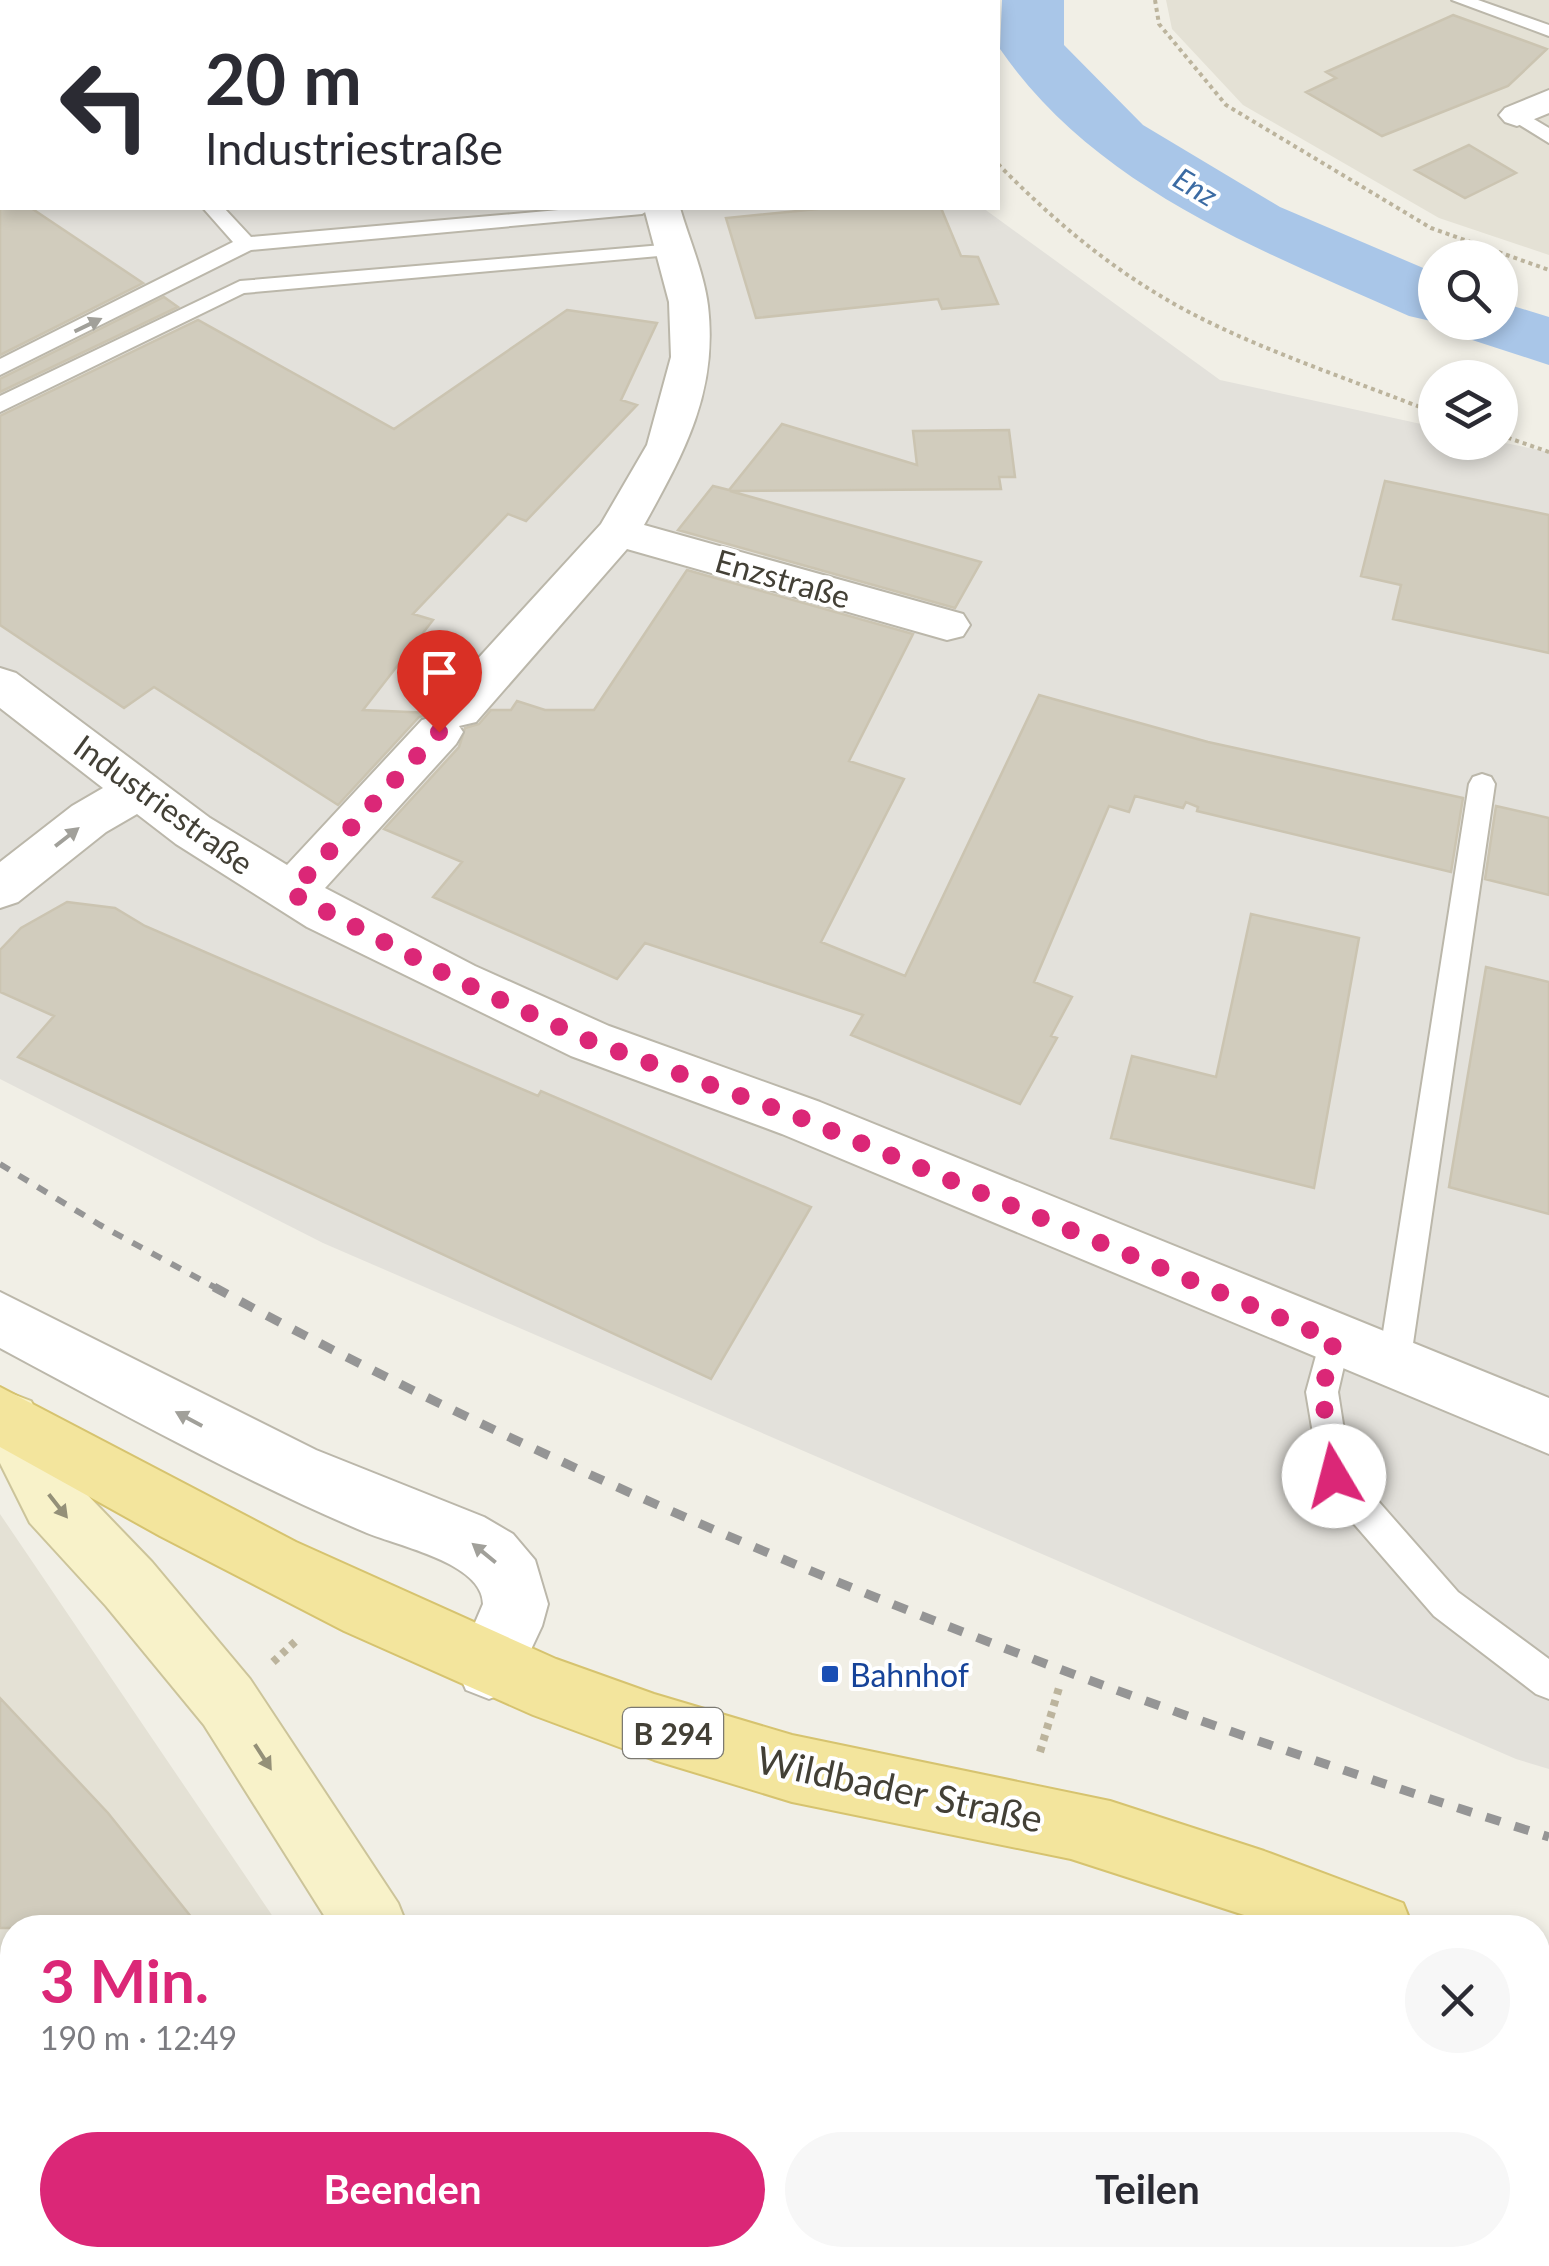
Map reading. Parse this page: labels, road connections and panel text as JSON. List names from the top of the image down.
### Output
{
  "streets": {
    "main road": ["B 294", "Wildbader Straße"],
    "street": ["Enzstraße", "Industriestraße"]
  },
  "water": ["Enz"],
  "places": {
    "transit": ["Bahnhof"]
  },
  "page": {
    "turn": ["20 m", "Industriestraße"],
    "heading": ["3 Min.", "190 m · 12:49"],
    "buttons": ["Beenden", "Teilen"]
  }
}
